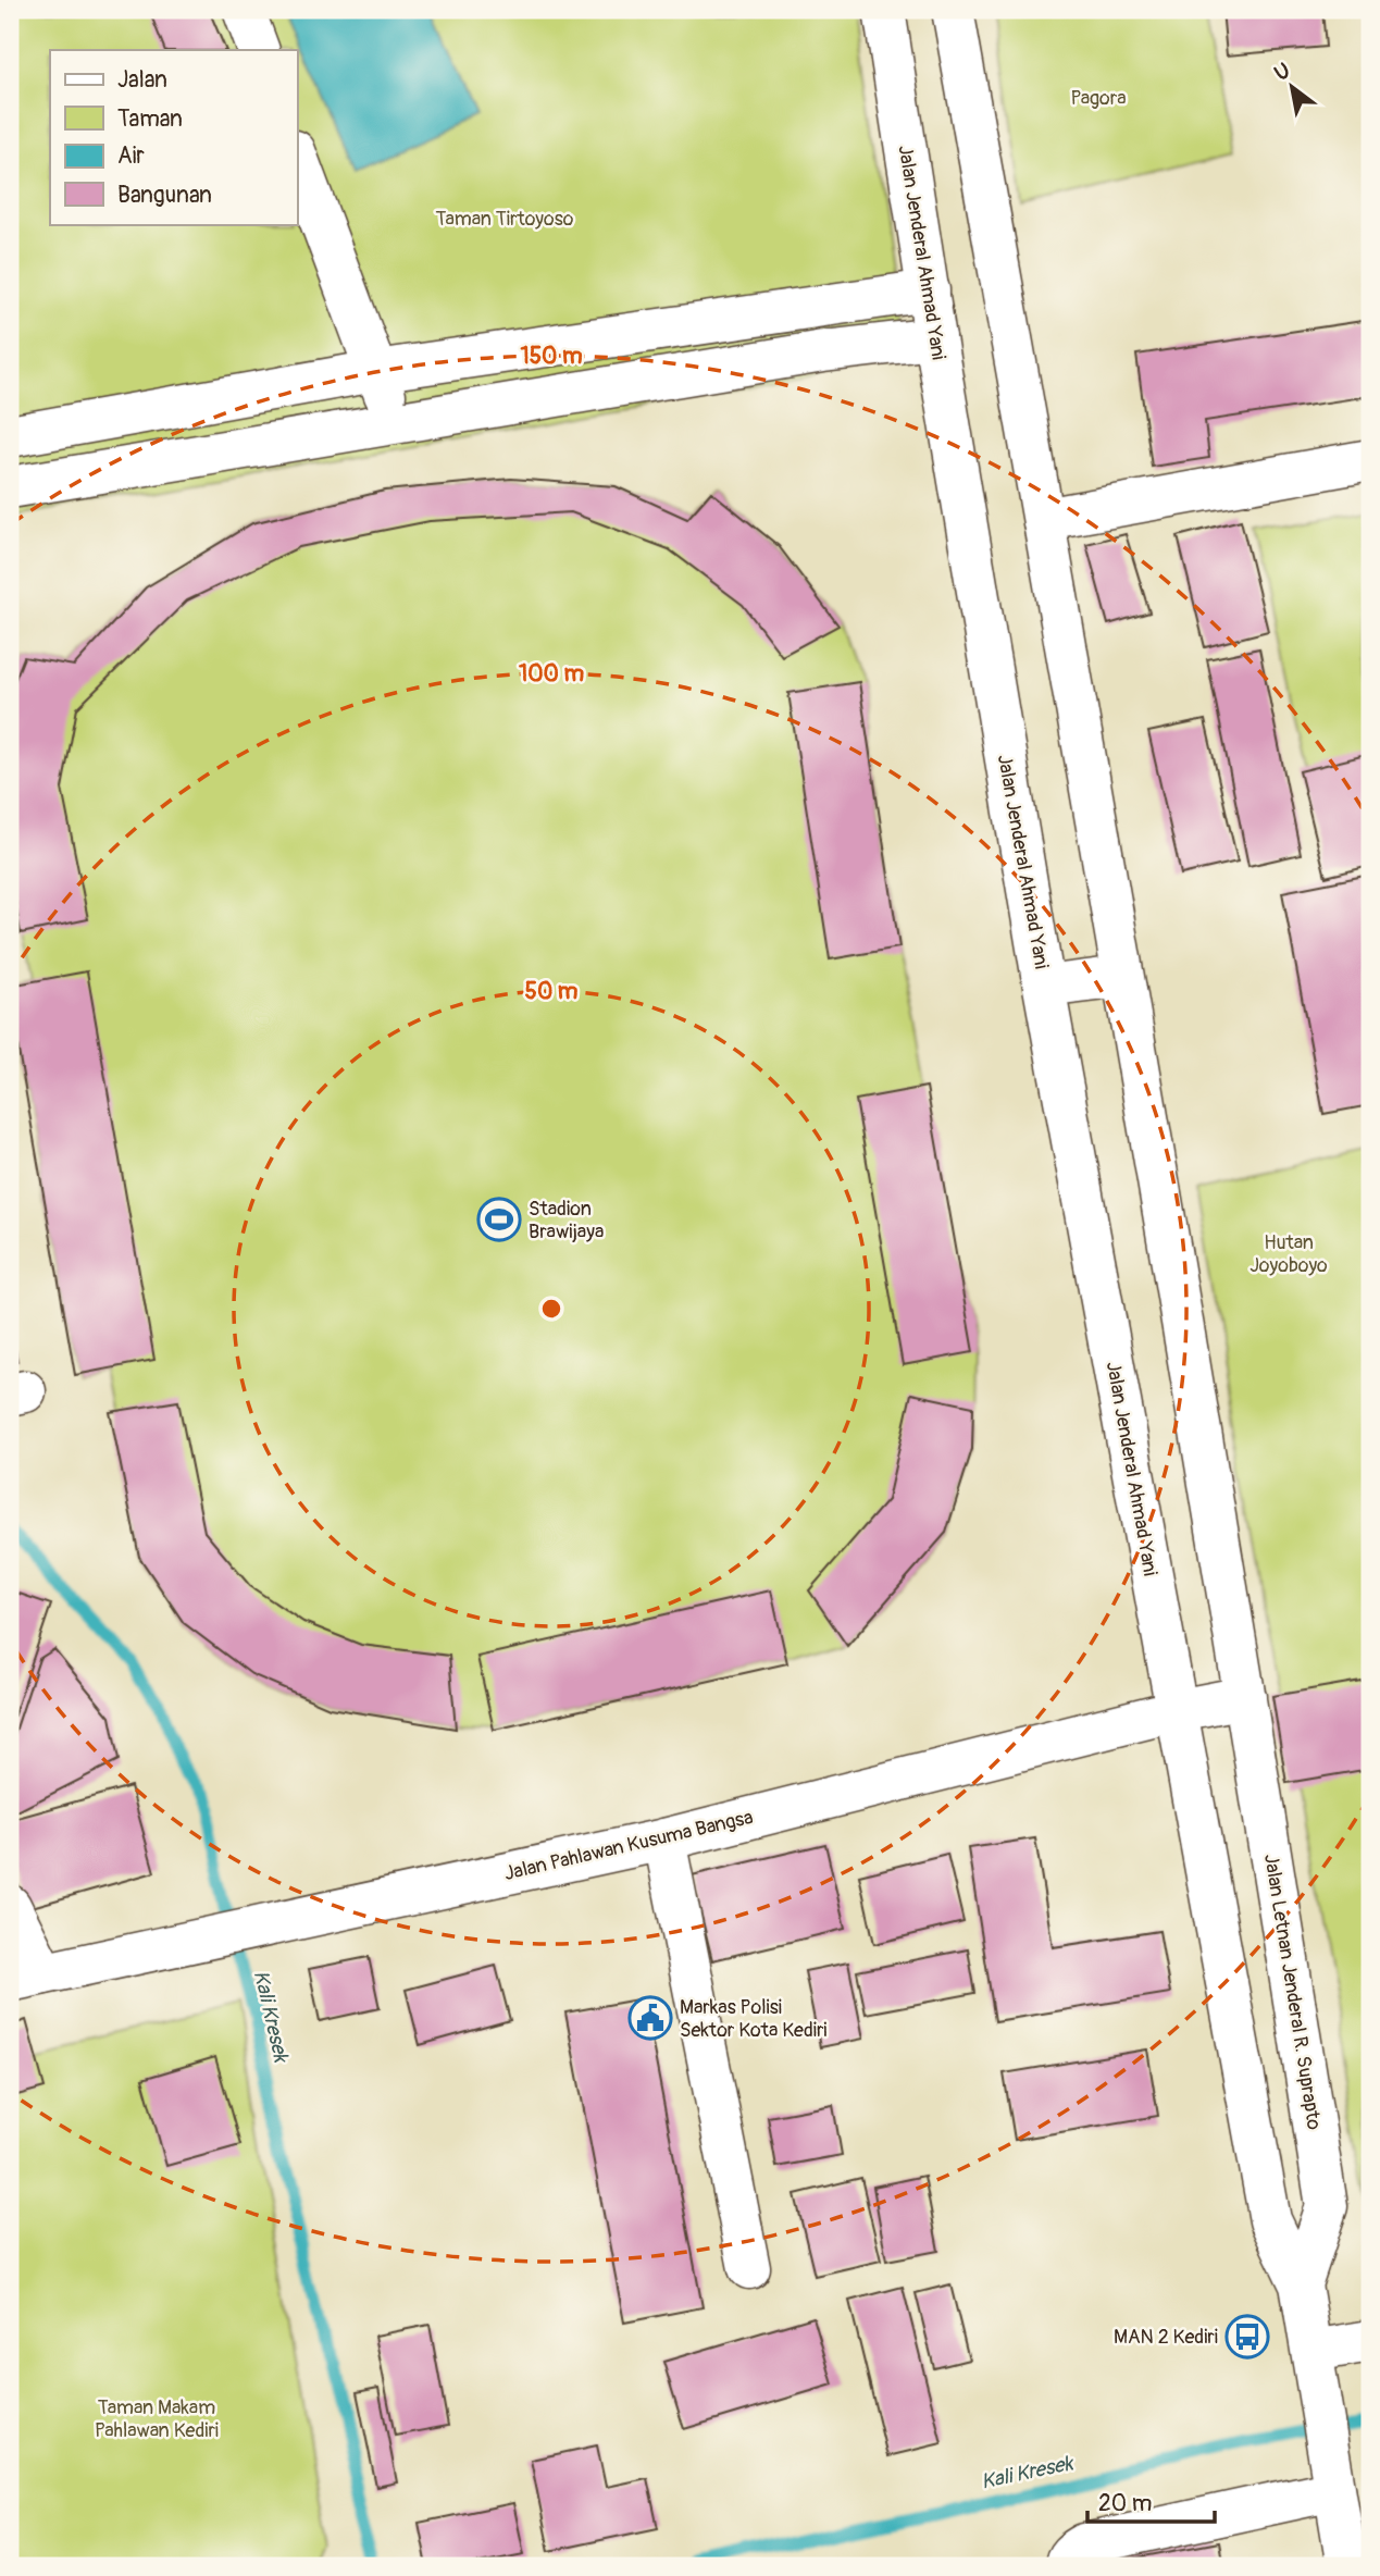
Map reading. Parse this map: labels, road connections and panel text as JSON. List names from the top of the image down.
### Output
{
  "streets": {
    "main road": ["Jalan Jenderal Ahmad Yani", "Jalan Pahlawan Kusuma Bangsa", "Jalan Letnan Jenderal R. Suprapto"]
  },
  "crossings": [
    ["Jalan Jenderal Ahmad Yani", "Jalan Pahlawan Kusuma Bangsa"],
    ["Jalan Jenderal Ahmad Yani", "Jalan Letnan Jenderal R. Suprapto"],
    ["Jalan Pahlawan Kusuma Bangsa", "Jalan Letnan Jenderal R. Suprapto"]
  ],
  "water": ["Kali Kresek"],
  "parks": [
    "Pagora",
    "Taman Tirtoyoso",
    "Hutan Joyoboyo",
    "Taman Makam Pahlawan Kediri"
  ],
  "places": {
    "sports": ["Stadion Brawijaya"],
    "public building": ["Markas Polisi Sektor Kota Kediri"],
    "bus stop": ["MAN 2 Kediri"]
  },
  "legend": [
    "Jalan",
    "Taman",
    "Air",
    "Bangunan"
  ],
  "scale_bar": "20 m",
  "north": "top left",
  "rings": ["150 m", "100 m", "50 m"]
}
